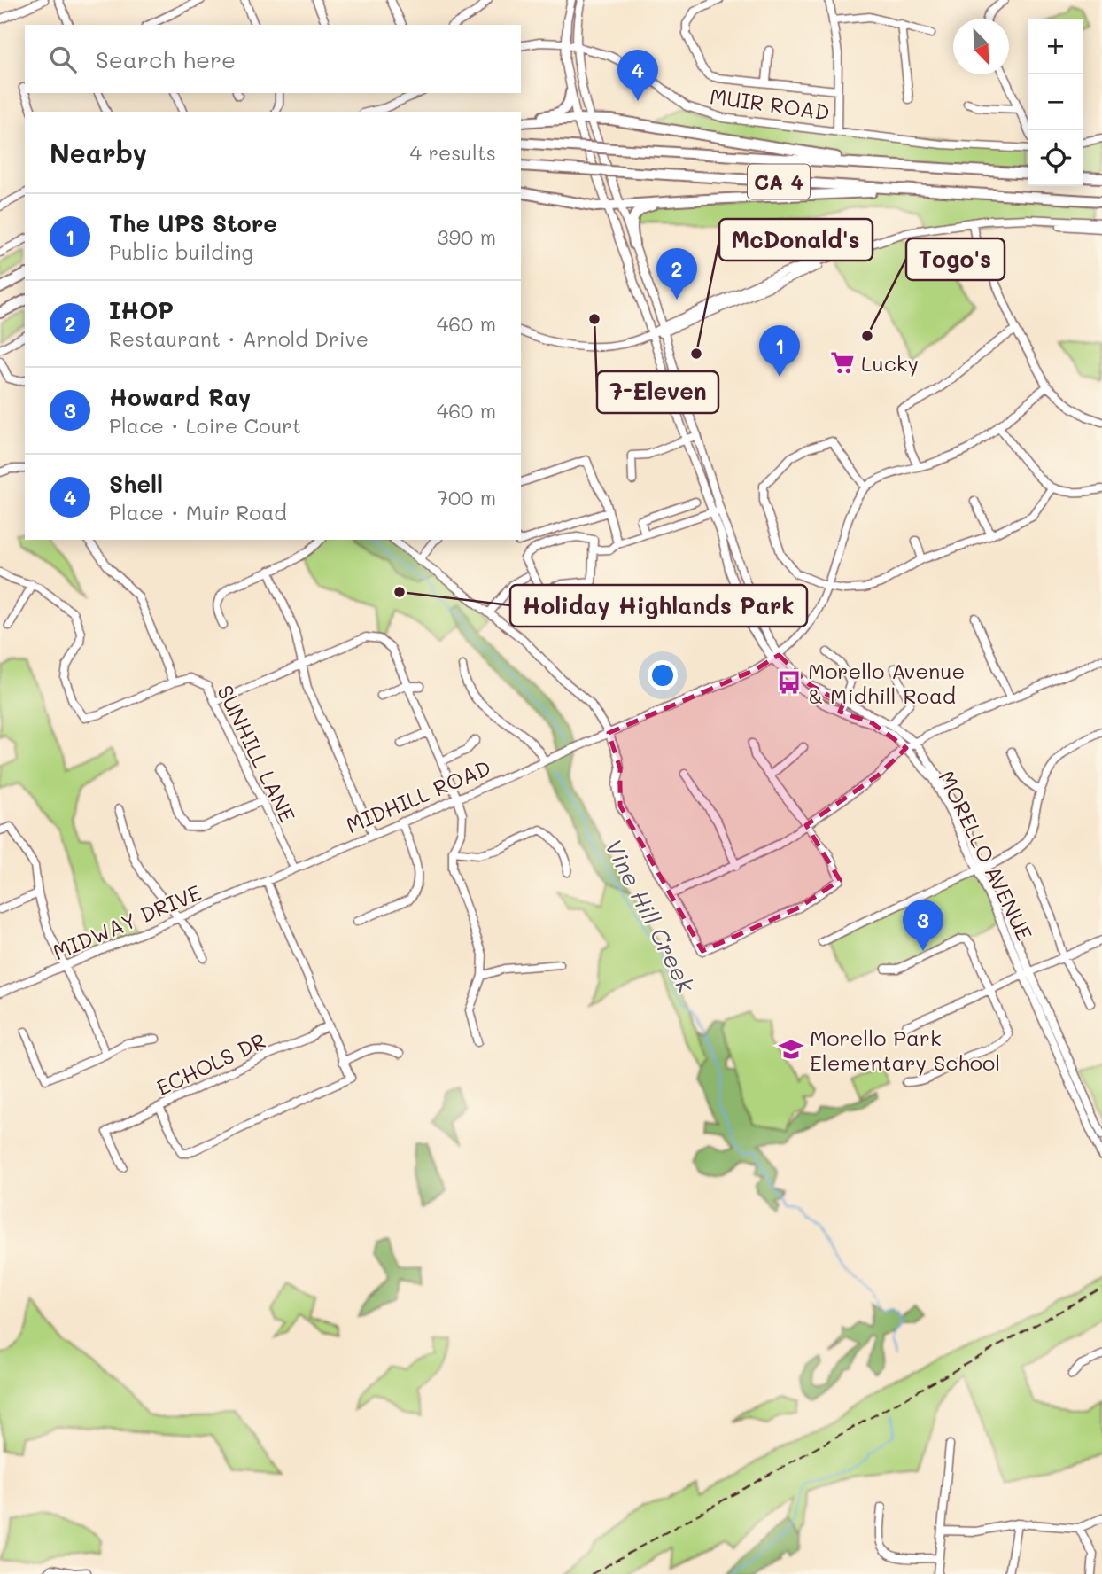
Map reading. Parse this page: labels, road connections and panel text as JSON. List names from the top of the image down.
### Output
{
  "streets": {
    "highway": ["CA 4"],
    "street": [
      "MUIR ROAD",
      "SUNHILL LANE",
      "MIDHILL ROAD",
      "MORELLO AVENUE",
      "MIDWAY DRIVE",
      "ECHOLS DR"
    ]
  },
  "crossings": [
    ["MUIR ROAD", "MORELLO AVENUE"],
    ["SUNHILL LANE", "MIDHILL ROAD"],
    ["MIDHILL ROAD", "MORELLO AVENUE"],
    ["MIDHILL ROAD", "MIDWAY DRIVE"]
  ],
  "water": ["Vine Hill Creek"],
  "places": {
    "other": [
      "7-Eleven",
      "Togo's",
      "McDonald's",
      "Holiday Highlands Park"
    ],
    "supermarket": ["Lucky"],
    "bus stop": ["Morello Avenue & Midhill Road"],
    "school or university": ["Morello Park Elementary School"]
  },
  "north": "bottom right",
  "page": {
    "map_buttons": ["+", "−"],
    "search": "Search here",
    "pins": [
      "4",
      "2",
      "1",
      "3"
    ],
    "heading": ["Nearby", "4 results"],
    "list": [
      {
        "mark": "1",
        "name": "The UPS Store",
        "note": "Public building",
        "value": "390 m"
      },
      {
        "mark": "2",
        "name": "IHOP",
        "note": "Restaurant · Arnold Drive",
        "value": "460 m"
      },
      {
        "mark": "3",
        "name": "Howard Ray",
        "note": "Place · Loire Court",
        "value": "460 m"
      },
      {
        "mark": "4",
        "name": "Shell",
        "note": "Place · Muir Road",
        "value": "700 m"
      }
    ]
  }
}
